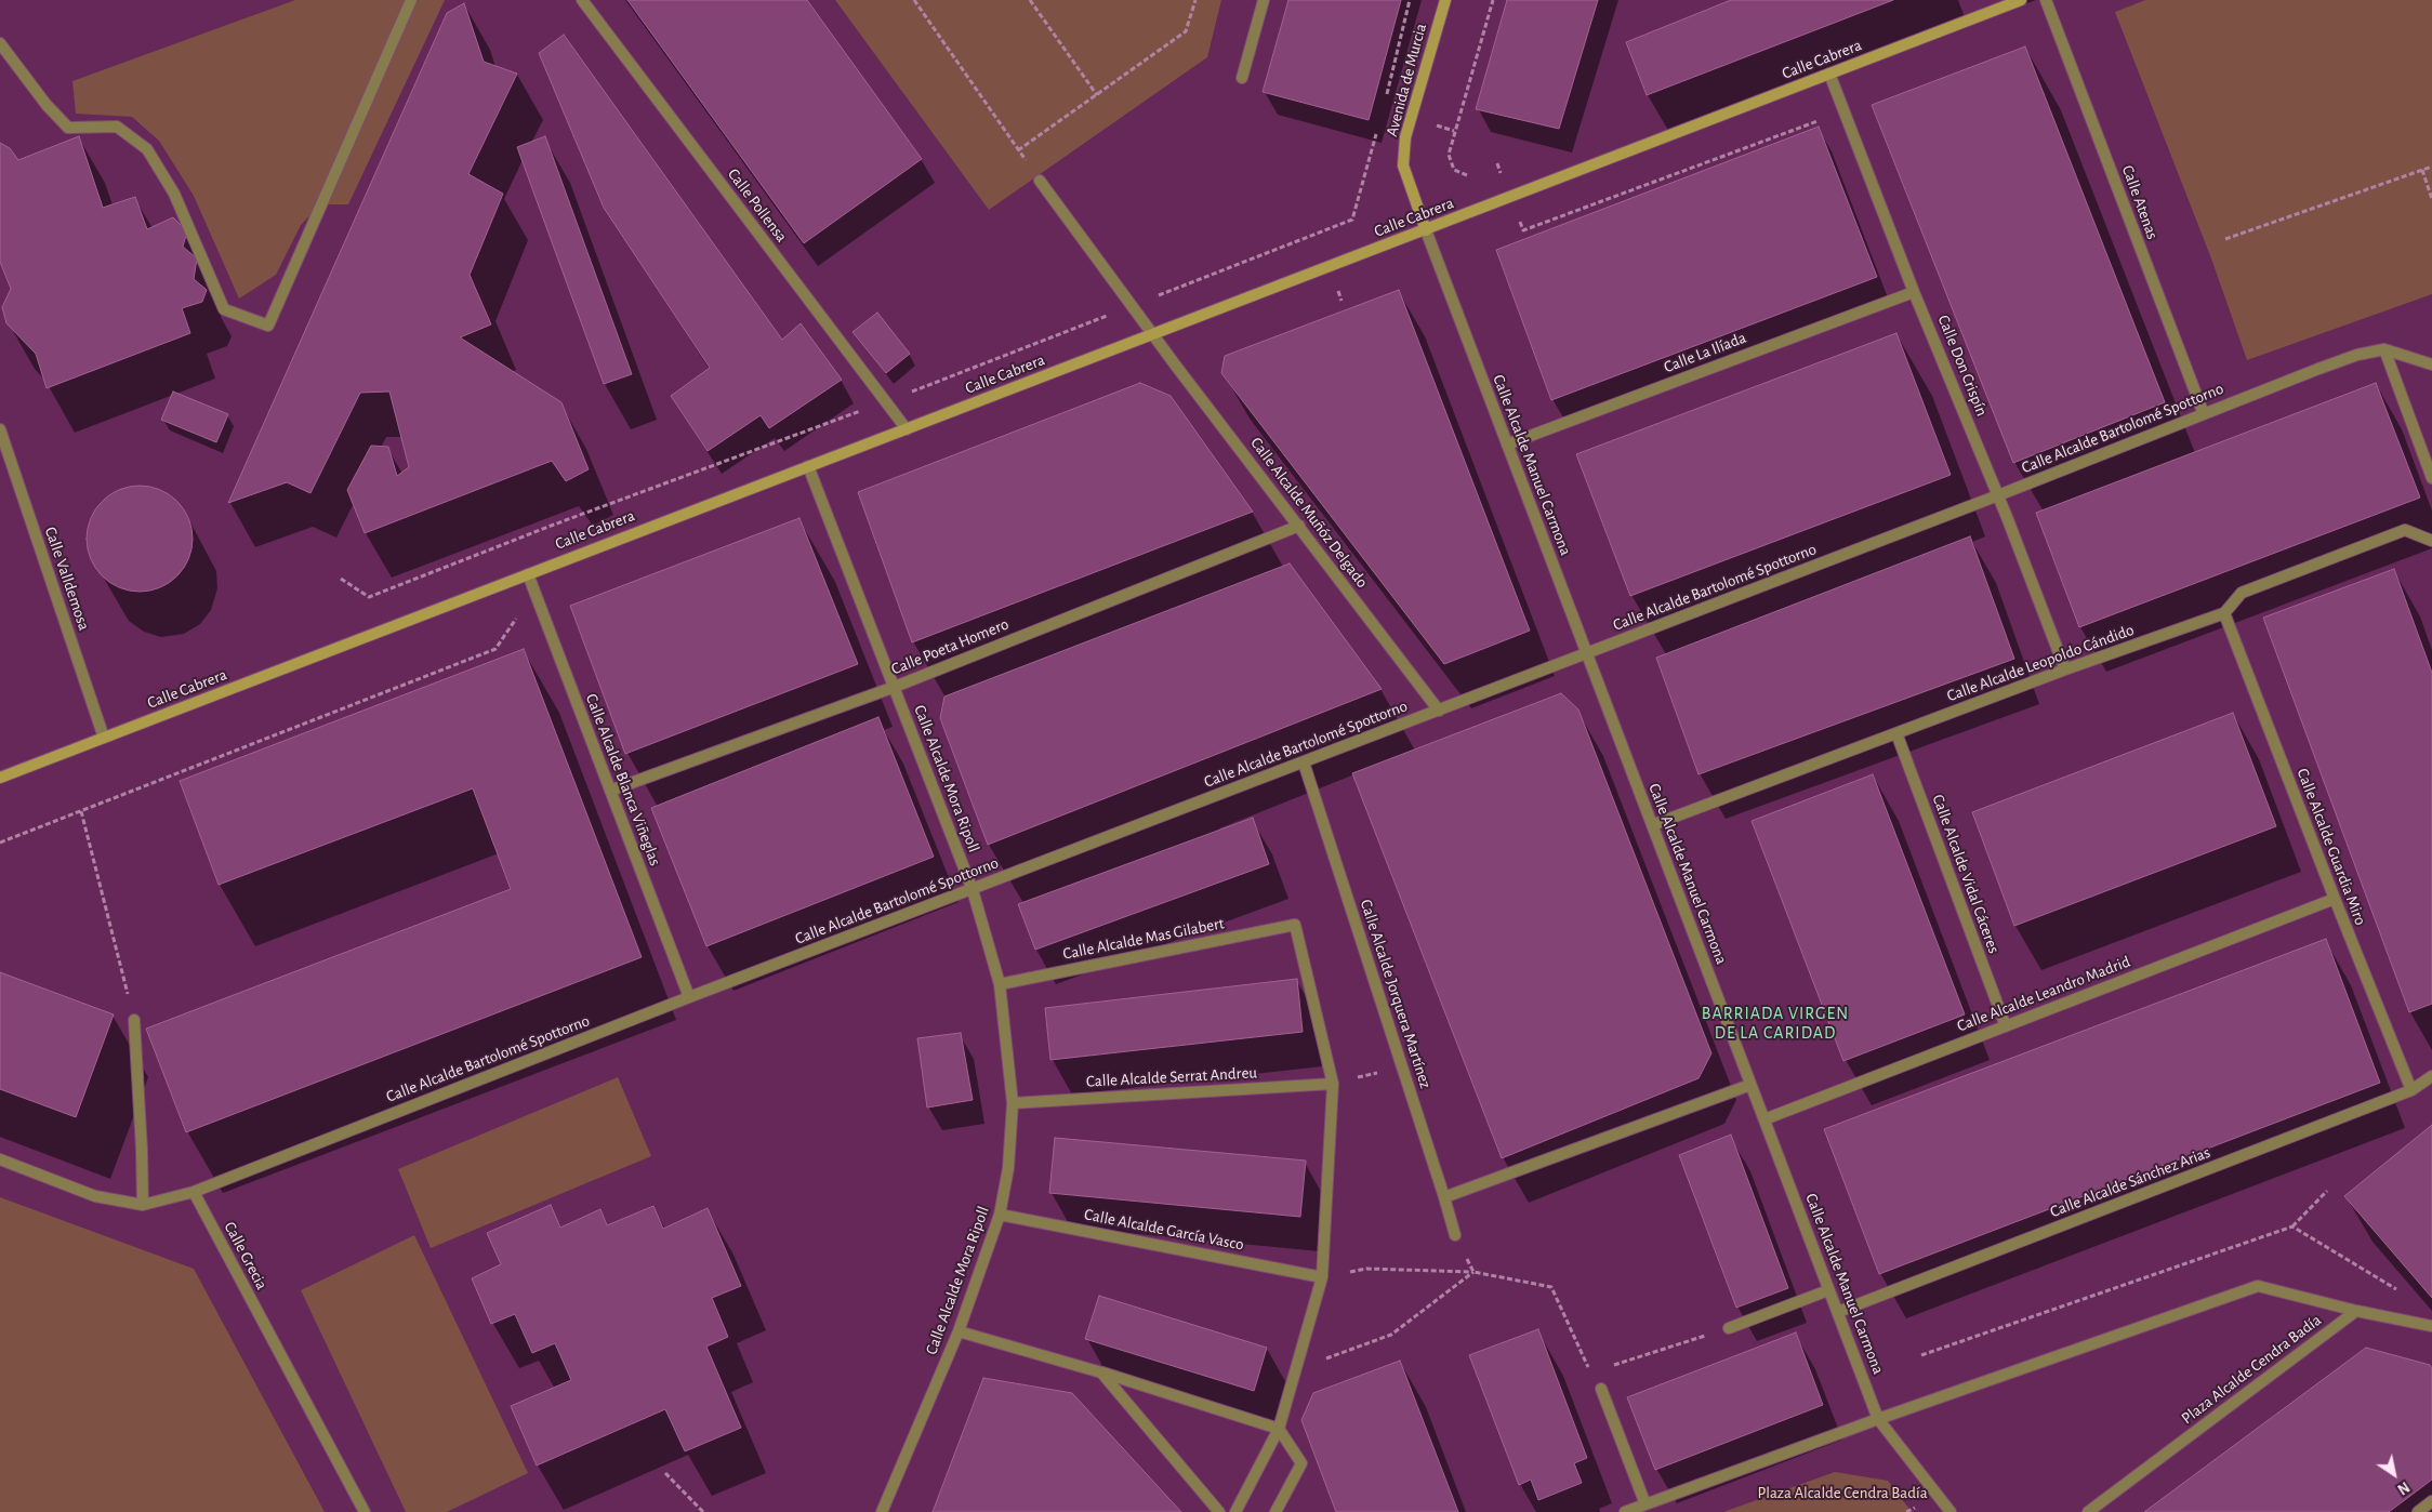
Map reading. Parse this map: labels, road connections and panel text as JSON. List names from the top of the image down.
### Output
{
  "streets": {
    "street": [
      "Calle Cabrera",
      "Avenida de Murcia",
      "Calle Atenas",
      "Calle Pollensa",
      "Calle La Ilíada",
      "Calle Don Crispín",
      "Calle Alcalde Bartolomé Spottorno",
      "Calle Alcalde Manuel Carmona",
      "Calle Alcalde Muñóz Delgado",
      "Calle Valldemosa",
      "Calle Poeta Homero",
      "Calle Alcalde Leopoldo Cándido",
      "Calle Alcalde Mora Ripoll",
      "Calle Alcalde Blanca Viñeglas",
      "Calle Alcalde Guardia Miro",
      "Calle Alcalde Vidal Cáceres",
      "Calle Alcalde Mas Gilabert",
      "Calle Alcalde Jorquera Martínez",
      "Calle Alcalde Leandro Madrid",
      "Calle Alcalde Serrat Andreu",
      "Calle Alcalde Sánchez Arias",
      "Calle Alcalde García Vasco",
      "Calle Grecia",
      "Plaza Alcalde Cendra Badía"
    ]
  },
  "crossings": [
    ["Calle Cabrera", "Avenida de Murcia"],
    ["Calle Cabrera", "Calle Pollensa"],
    ["Calle Cabrera", "Calle Don Crispín"],
    ["Calle Cabrera", "Calle Alcalde Manuel Carmona"],
    ["Calle Cabrera", "Calle Alcalde Muñóz Delgado"],
    ["Calle Cabrera", "Calle Valldemosa"],
    ["Calle Cabrera", "Calle Alcalde Mora Ripoll"],
    ["Calle Cabrera", "Calle Alcalde Blanca Viñeglas"],
    ["Avenida de Murcia", "Calle Alcalde Manuel Carmona"],
    ["Calle Atenas", "Calle Alcalde Bartolomé Spottorno"],
    ["Calle La Ilíada", "Calle Don Crispín"],
    ["Calle La Ilíada", "Calle Alcalde Manuel Carmona"],
    ["Calle Don Crispín", "Calle Alcalde Bartolomé Spottorno"],
    ["Calle Don Crispín", "Calle Alcalde Leopoldo Cándido"],
    ["Calle Alcalde Bartolomé Spottorno", "Calle Alcalde Manuel Carmona"],
    ["Calle Alcalde Bartolomé Spottorno", "Calle Alcalde Muñóz Delgado"],
    ["Calle Alcalde Bartolomé Spottorno", "Calle Alcalde Mora Ripoll"],
    ["Calle Alcalde Bartolomé Spottorno", "Calle Alcalde Blanca Viñeglas"],
    ["Calle Alcalde Bartolomé Spottorno", "Calle Alcalde Jorquera Martínez"],
    ["Calle Alcalde Bartolomé Spottorno", "Calle Grecia"],
    ["Calle Alcalde Manuel Carmona", "Calle Alcalde Leopoldo Cándido"],
    ["Calle Alcalde Manuel Carmona", "Calle Alcalde Leandro Madrid"],
    ["Calle Alcalde Manuel Carmona", "Calle Alcalde Sánchez Arias"],
    ["Calle Alcalde Manuel Carmona", "Plaza Alcalde Cendra Badía"],
    ["Calle Alcalde Muñóz Delgado", "Calle Poeta Homero"],
    ["Calle Poeta Homero", "Calle Alcalde Mora Ripoll"],
    ["Calle Poeta Homero", "Calle Alcalde Blanca Viñeglas"],
    ["Calle Alcalde Leopoldo Cándido", "Calle Alcalde Guardia Miro"],
    ["Calle Alcalde Leopoldo Cándido", "Calle Alcalde Vidal Cáceres"],
    ["Calle Alcalde Mora Ripoll", "Calle Alcalde Mas Gilabert"],
    ["Calle Alcalde Mora Ripoll", "Calle Alcalde Serrat Andreu"],
    ["Calle Alcalde Mora Ripoll", "Calle Alcalde García Vasco"],
    ["Calle Alcalde Guardia Miro", "Calle Alcalde Leandro Madrid"],
    ["Calle Alcalde Guardia Miro", "Calle Alcalde Sánchez Arias"],
    ["Calle Alcalde Vidal Cáceres", "Calle Alcalde Leandro Madrid"],
    ["Calle Alcalde Mas Gilabert", "Calle Alcalde Serrat Andreu"]
  ],
  "districts": ["BARRIADA VIRGEN DE LA CARIDAD"],
  "parks": ["Plaza Alcalde Cendra Badía"],
  "north": "bottom right"
}
